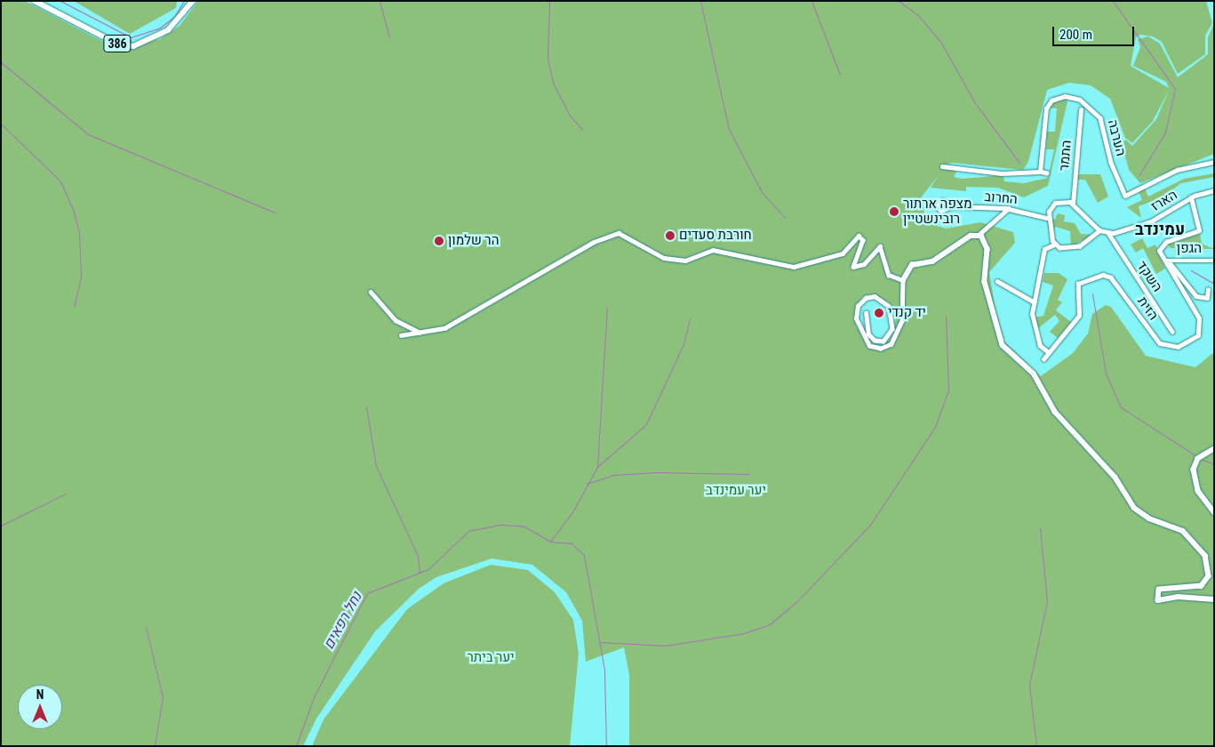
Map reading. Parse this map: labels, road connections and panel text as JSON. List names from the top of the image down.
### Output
{
  "streets": {
    "main road": ["386"],
    "street": [
      "הערבה",
      "התמר",
      "החרוב",
      "הארז",
      "הגפן",
      "השקד",
      "הזית"
    ]
  },
  "crossings": [
    ["הארז", "השקד"],
    ["הגפן", "הזית"]
  ],
  "districts": ["עמינדב"],
  "water": ["נחל רפאים"],
  "parks": ["יער עמינדב", "יער ביתר"],
  "places": [
    "מצפה ארתור רובינשטיין",
    "חורבת סעדים",
    "הר שלמון",
    "יד קנדי"
  ],
  "scale_bar": "200 m",
  "north": "top"
}
